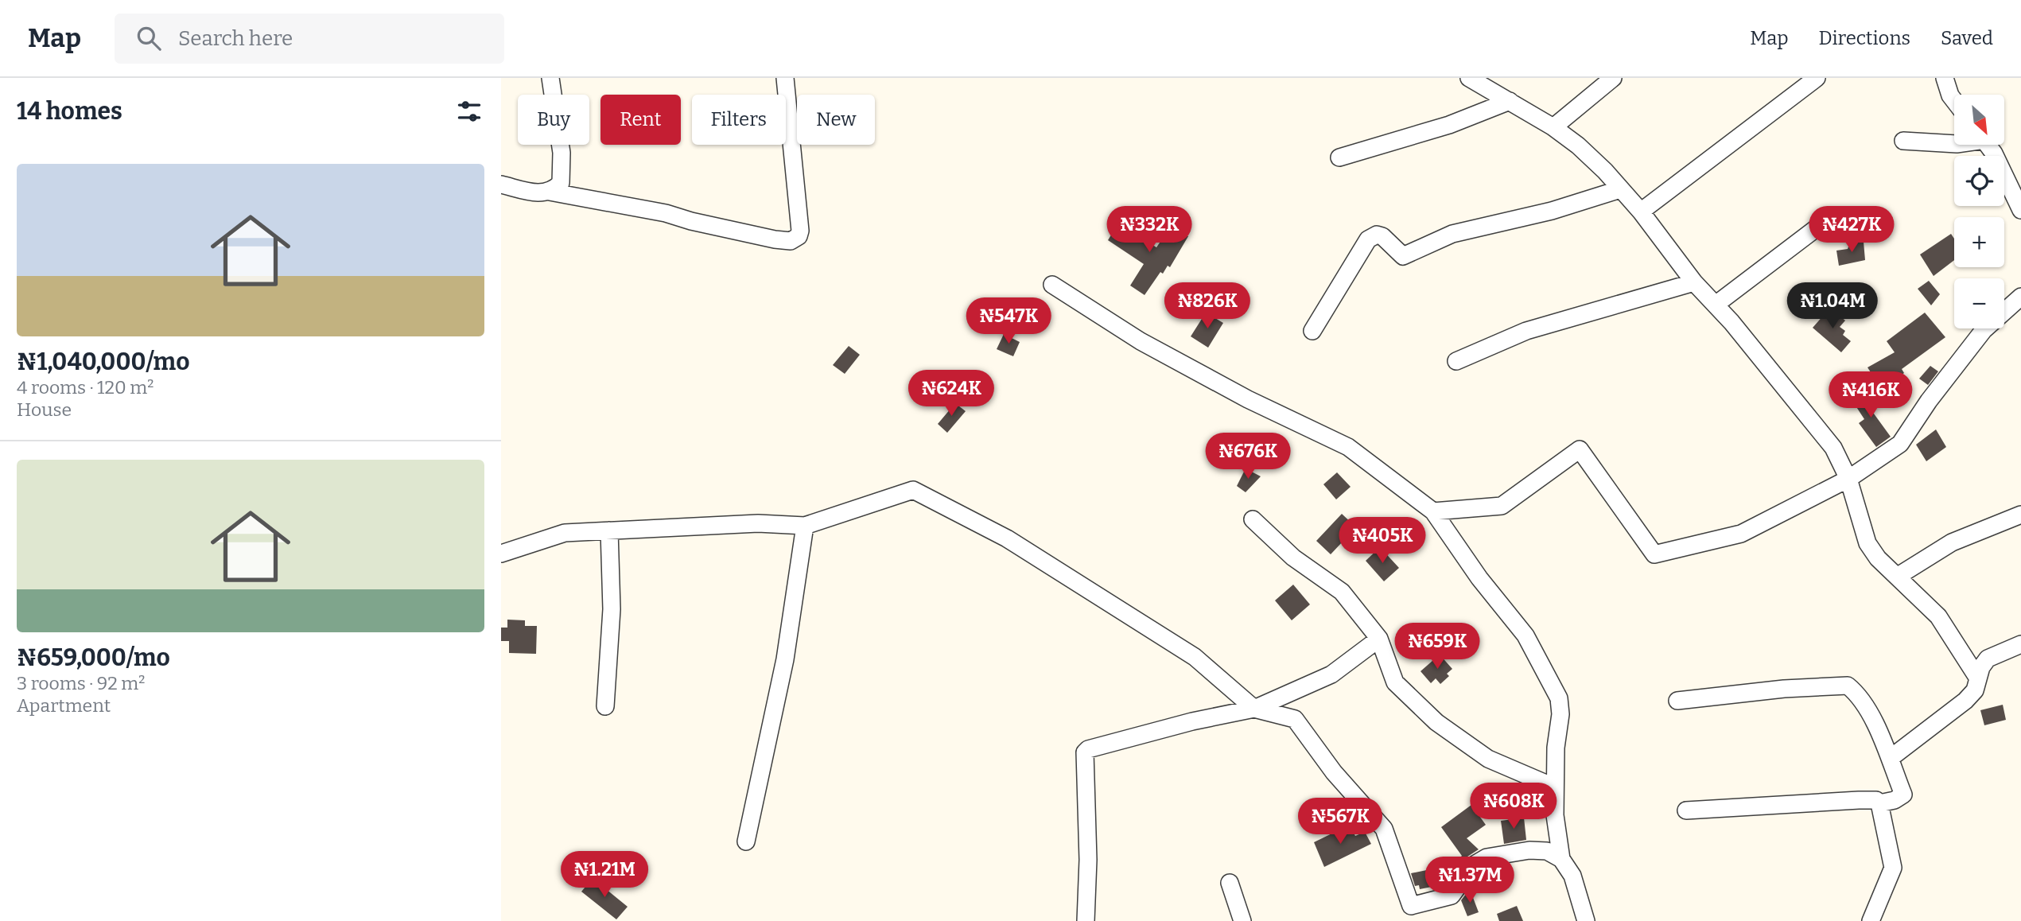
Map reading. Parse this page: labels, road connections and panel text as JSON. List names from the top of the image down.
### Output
{
  "north": "bottom right",
  "page": {
    "header": "Map",
    "search": "Search here",
    "nav": ["Map", "Directions", "Saved"],
    "heading": "14 homes",
    "map_buttons": ["+", "−"],
    "chip": [
      "Buy",
      "Rent",
      "Filters",
      "New"
    ],
    "list": [
      {
        "name": "₦1,040,000/mo",
        "note": "4 rooms · 120 m² · House"
      },
      {
        "name": "₦659,000/mo",
        "note": "3 rooms · 92 m² · Apartment"
      }
    ],
    "price": [
      "₦332K",
      "₦427K",
      "₦826K",
      "₦1.04M",
      "₦547K",
      "₦624K",
      "₦416K",
      "₦676K",
      "₦405K",
      "₦659K",
      "₦608K",
      "₦567K",
      "₦1.21M",
      "₦1.37M"
    ]
  }
}
